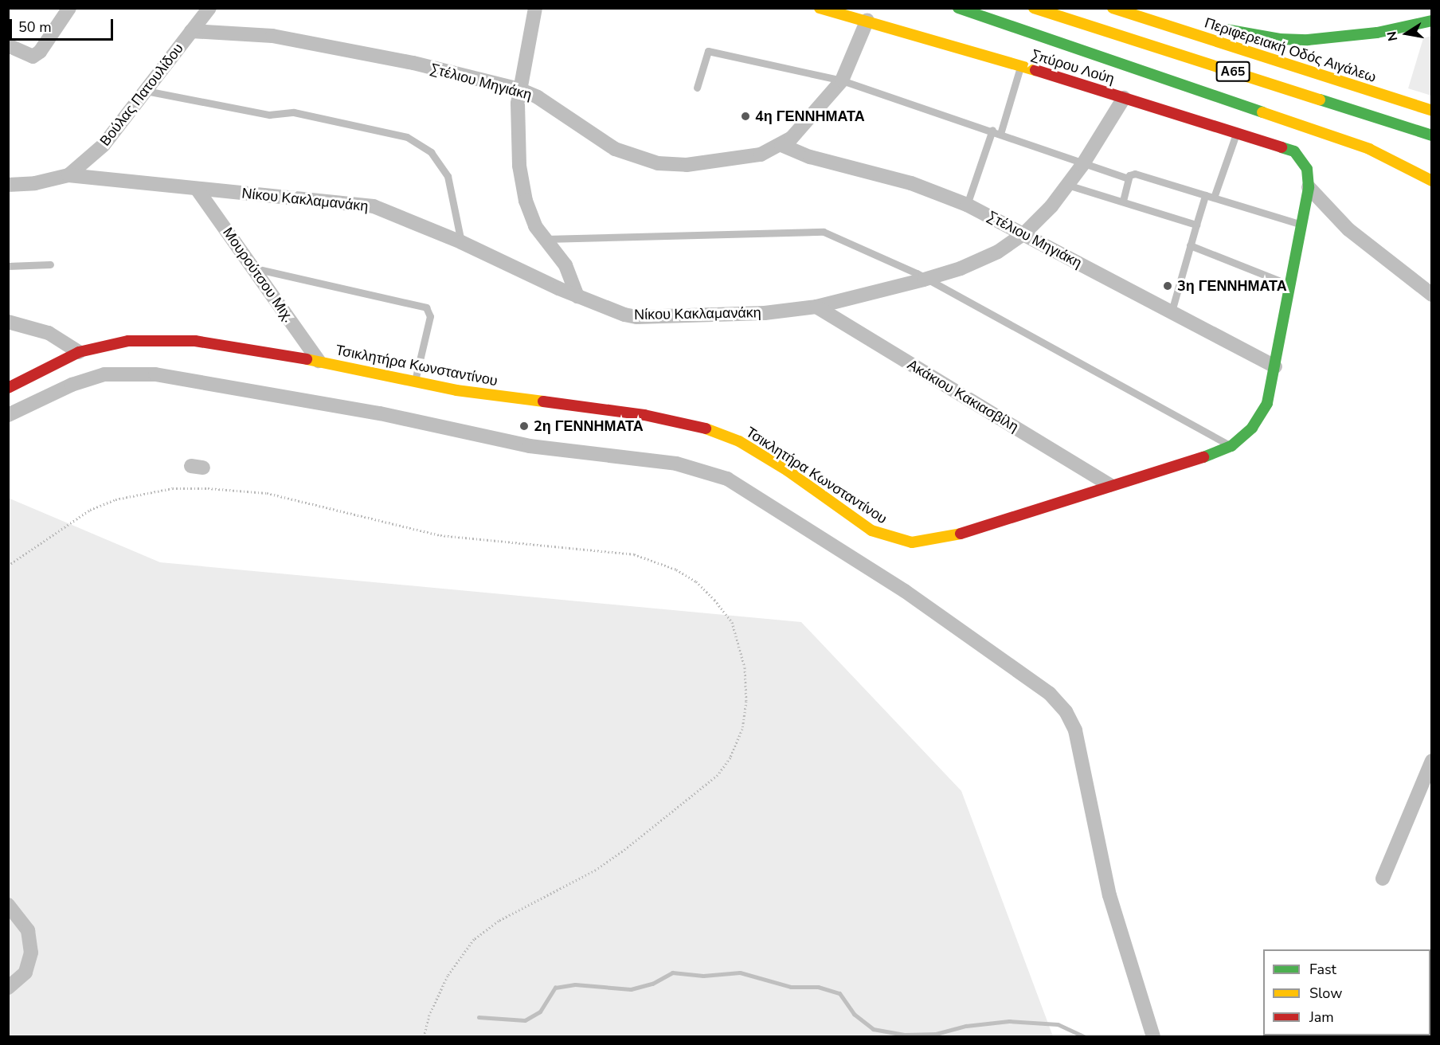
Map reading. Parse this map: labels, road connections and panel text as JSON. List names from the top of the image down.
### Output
{
  "streets": {
    "main road": [
      "Περιφερειακή Οδός Αιγάλεω",
      "Σπύρου Λούη",
      "Α65",
      "Τσικλητήρα Κωνσταντίνου"
    ],
    "street": [
      "Στέλιου Μηγιάκη",
      "Βούλας Πατουλίδου",
      "Νίκου Κακλαμανάκη",
      "Μουρούτσου Μιχ.",
      "Ακάκιου Κακιασβίλη"
    ]
  },
  "crossings": [
    ["Σπύρου Λούη", "Στέλιου Μηγιάκη"],
    ["Σπύρου Λούη", "Νίκου Κακλαμανάκη"],
    ["Σπύρου Λούη", "Τσικλητήρα Κωνσταντίνου"],
    ["Στέλιου Μηγιάκη", "Βούλας Πατουλίδου"],
    ["Στέλιου Μηγιάκη", "Νίκου Κακλαμανάκη"],
    ["Στέλιου Μηγιάκη", "Τσικλητήρα Κωνσταντίνου"],
    ["Βούλας Πατουλίδου", "Νίκου Κακλαμανάκη"],
    ["Νίκου Κακλαμανάκη", "Μουρούτσου Μιχ."],
    ["Νίκου Κακλαμανάκη", "Ακάκιου Κακιασβίλη"],
    ["Μουρούτσου Μιχ.", "Τσικλητήρα Κωνσταντίνου"],
    ["Τσικλητήρα Κωνσταντίνου", "Ακάκιου Κακιασβίλη"]
  ],
  "places": ["4η ΓΕΝΝΗΜΑΤΑ", "3η ΓΕΝΝΗΜΑΤΑ", "2η ΓΕΝΝΗΜΑΤΑ"],
  "legend": ["Fast", "Slow", "Jam"],
  "scale_bar": "50 m",
  "north": "left"
}
